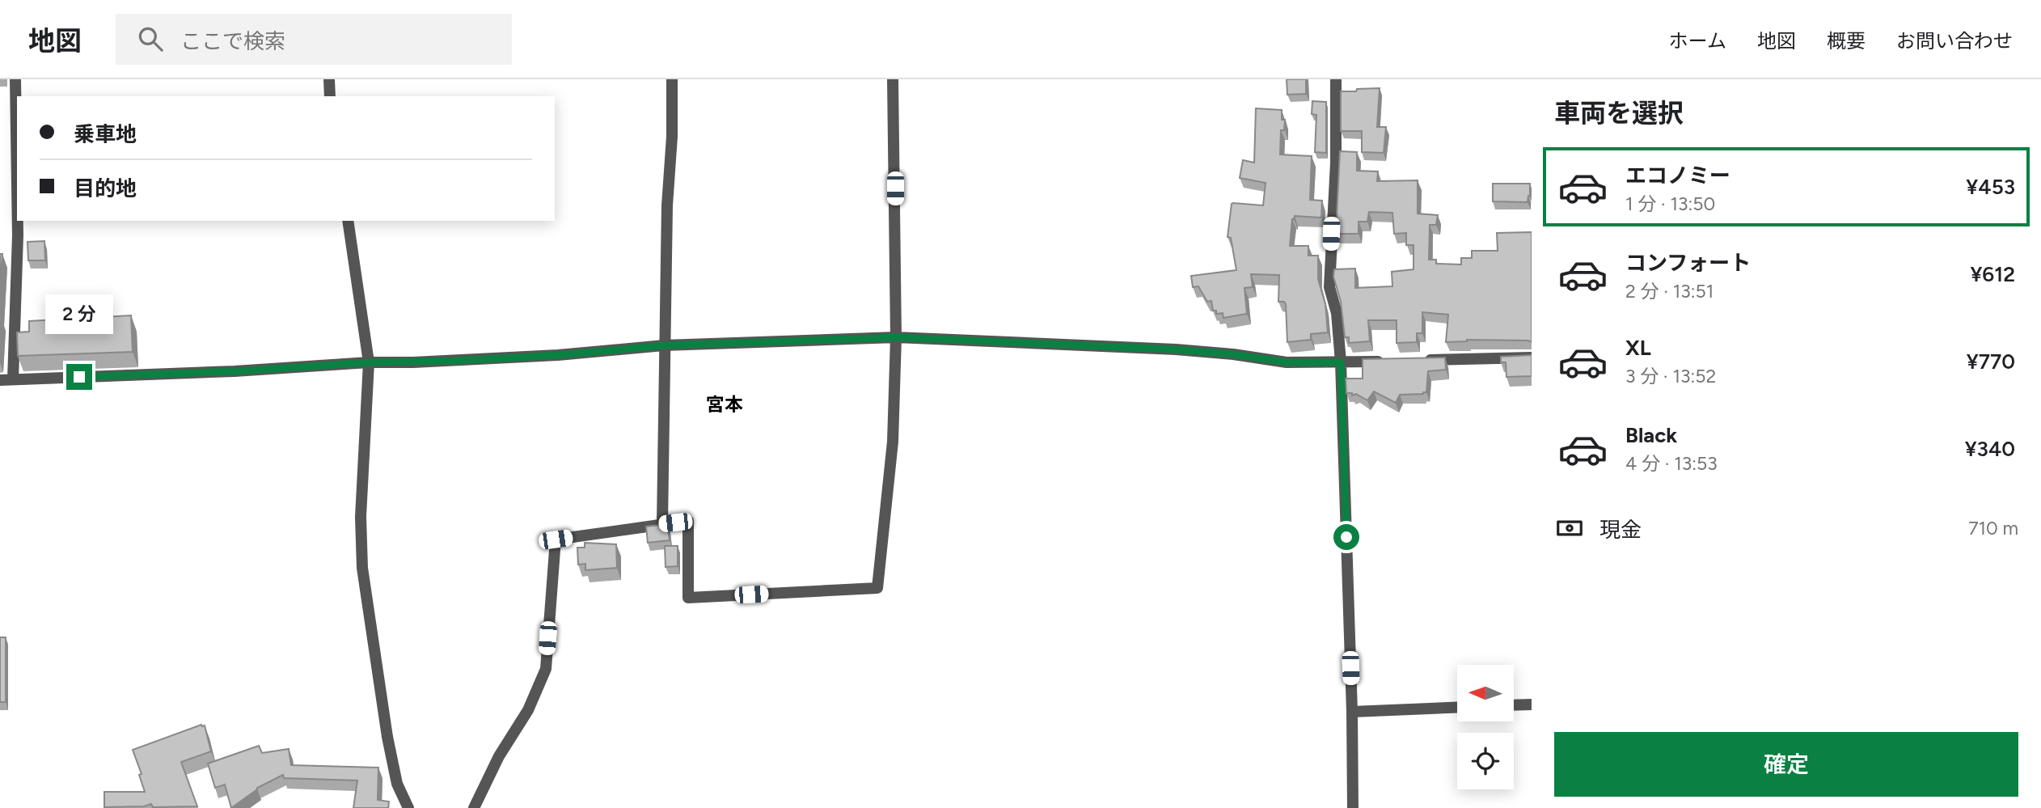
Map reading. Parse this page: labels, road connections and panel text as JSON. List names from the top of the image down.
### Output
{
  "districts": ["宮本"],
  "north": "left",
  "page": {
    "header": "地図",
    "search": "ここで検索",
    "nav": [
      "ホーム",
      "地図",
      "概要",
      "お問い合わせ"
    ],
    "heading": "車両を選択",
    "banner": ["乗車地", "目的地"],
    "list": [
      {
        "name": "エコノミー",
        "note": "1 分 · 13:50",
        "value": "¥453"
      },
      {
        "name": "コンフォート",
        "note": "2 分 · 13:51",
        "value": "¥612"
      },
      {
        "name": "XL",
        "note": "3 分 · 13:52",
        "value": "¥770"
      },
      {
        "name": "Black",
        "note": "4 分 · 13:53",
        "value": "¥340"
      }
    ],
    "bubble": "2 分",
    "pay": ["現金", "710 m"],
    "buttons": "確定"
  }
}
